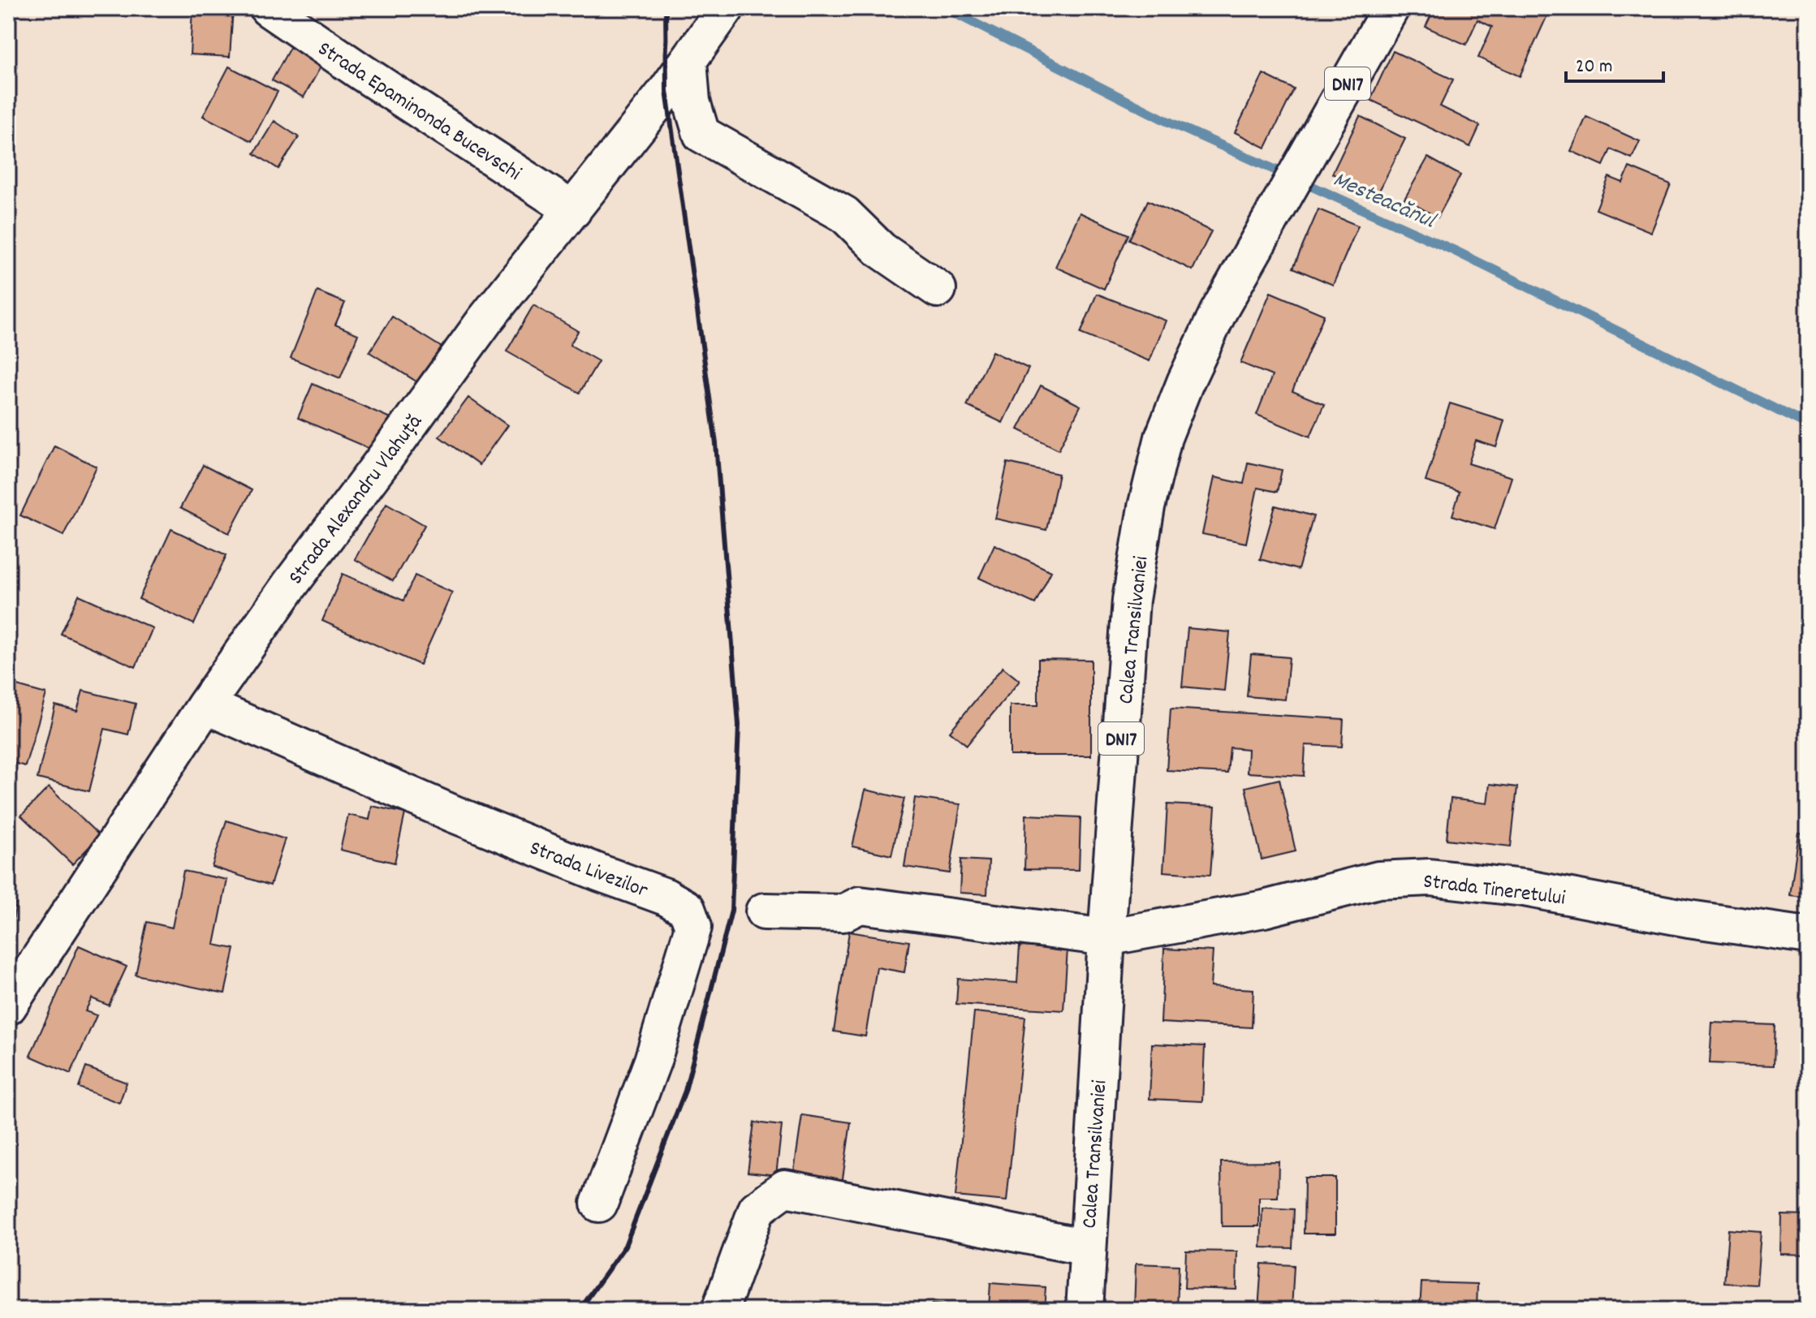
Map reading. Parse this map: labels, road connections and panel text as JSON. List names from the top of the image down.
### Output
{
  "streets": {
    "main road": [
      "DN17",
      "Strada Epaminonda Bucevschi",
      "Strada Alexandru Vlahuță",
      "Calea Transilvaniei",
      "Strada Livezilor",
      "Strada Tineretului"
    ]
  },
  "crossings": [
    ["Strada Epaminonda Bucevschi", "Strada Alexandru Vlahuță"],
    ["Strada Alexandru Vlahuță", "Strada Livezilor"],
    ["Calea Transilvaniei", "Strada Tineretului"]
  ],
  "water": ["Mesteacănul"],
  "scale_bar": "20 m"
}
